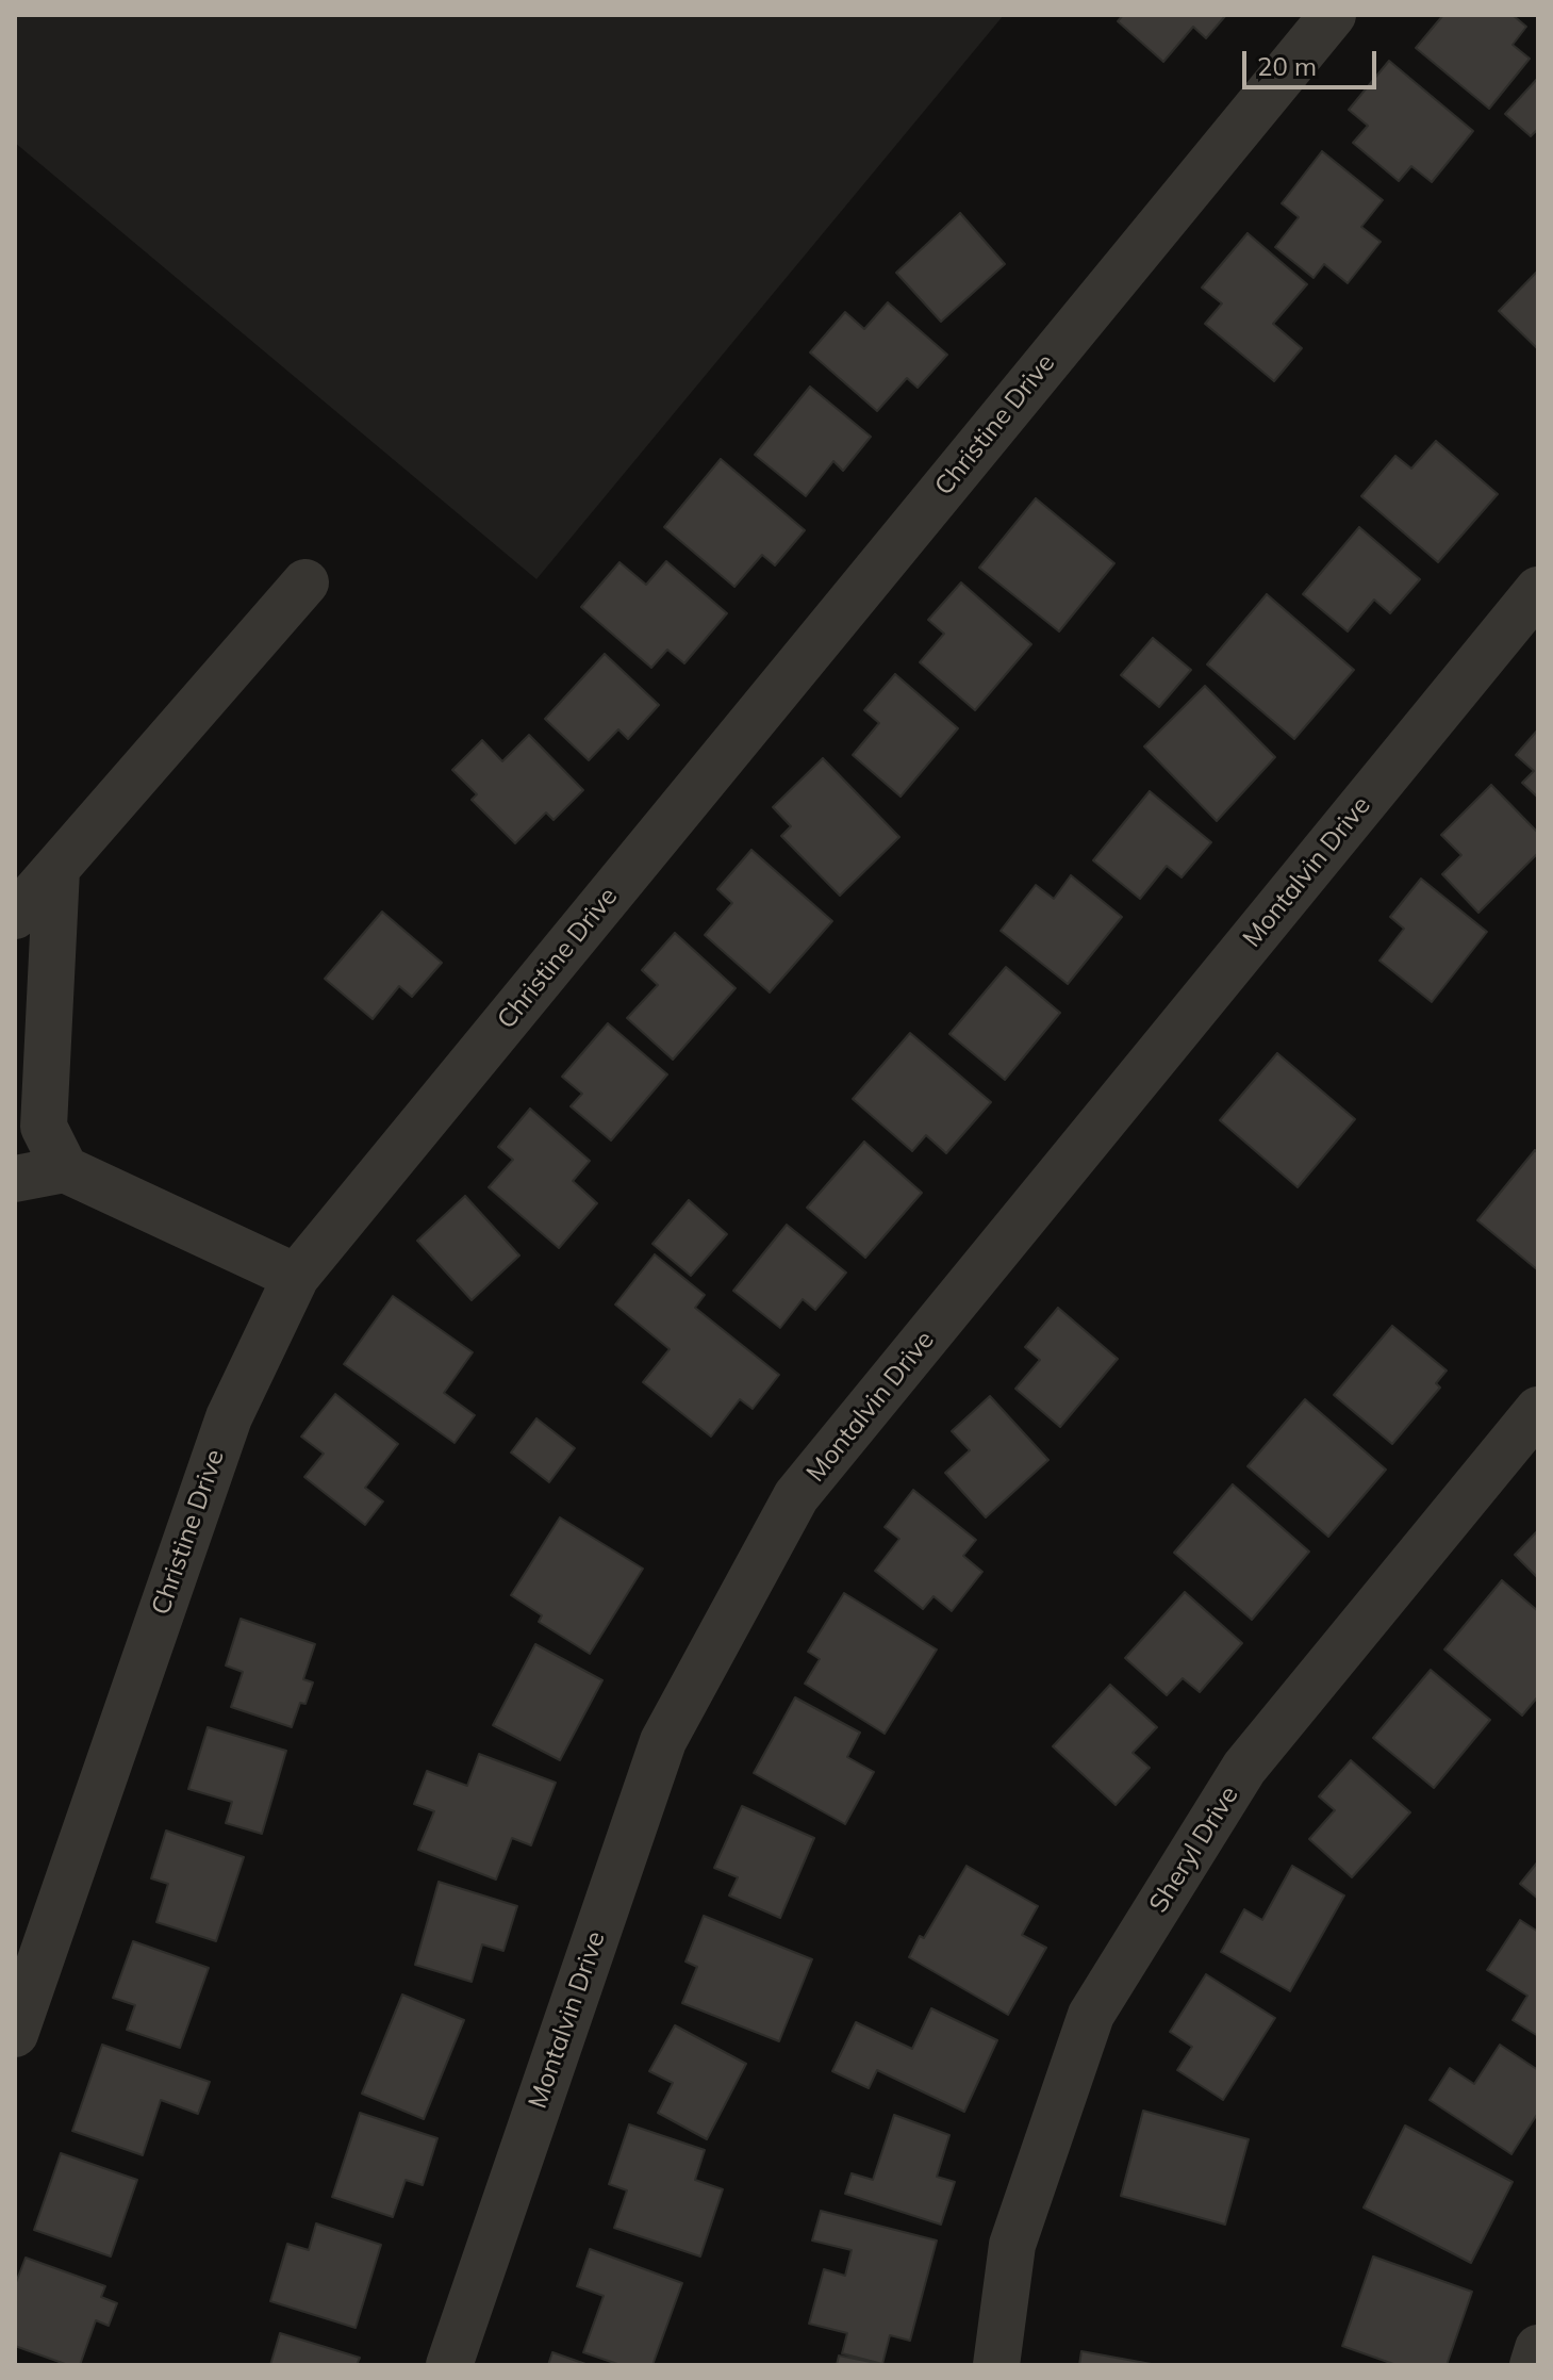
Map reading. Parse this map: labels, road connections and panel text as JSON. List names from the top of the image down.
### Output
{
  "streets": {
    "street": ["Christine Drive", "Montalvin Drive", "Sheryl Drive"]
  },
  "scale_bar": "20 m"
}
